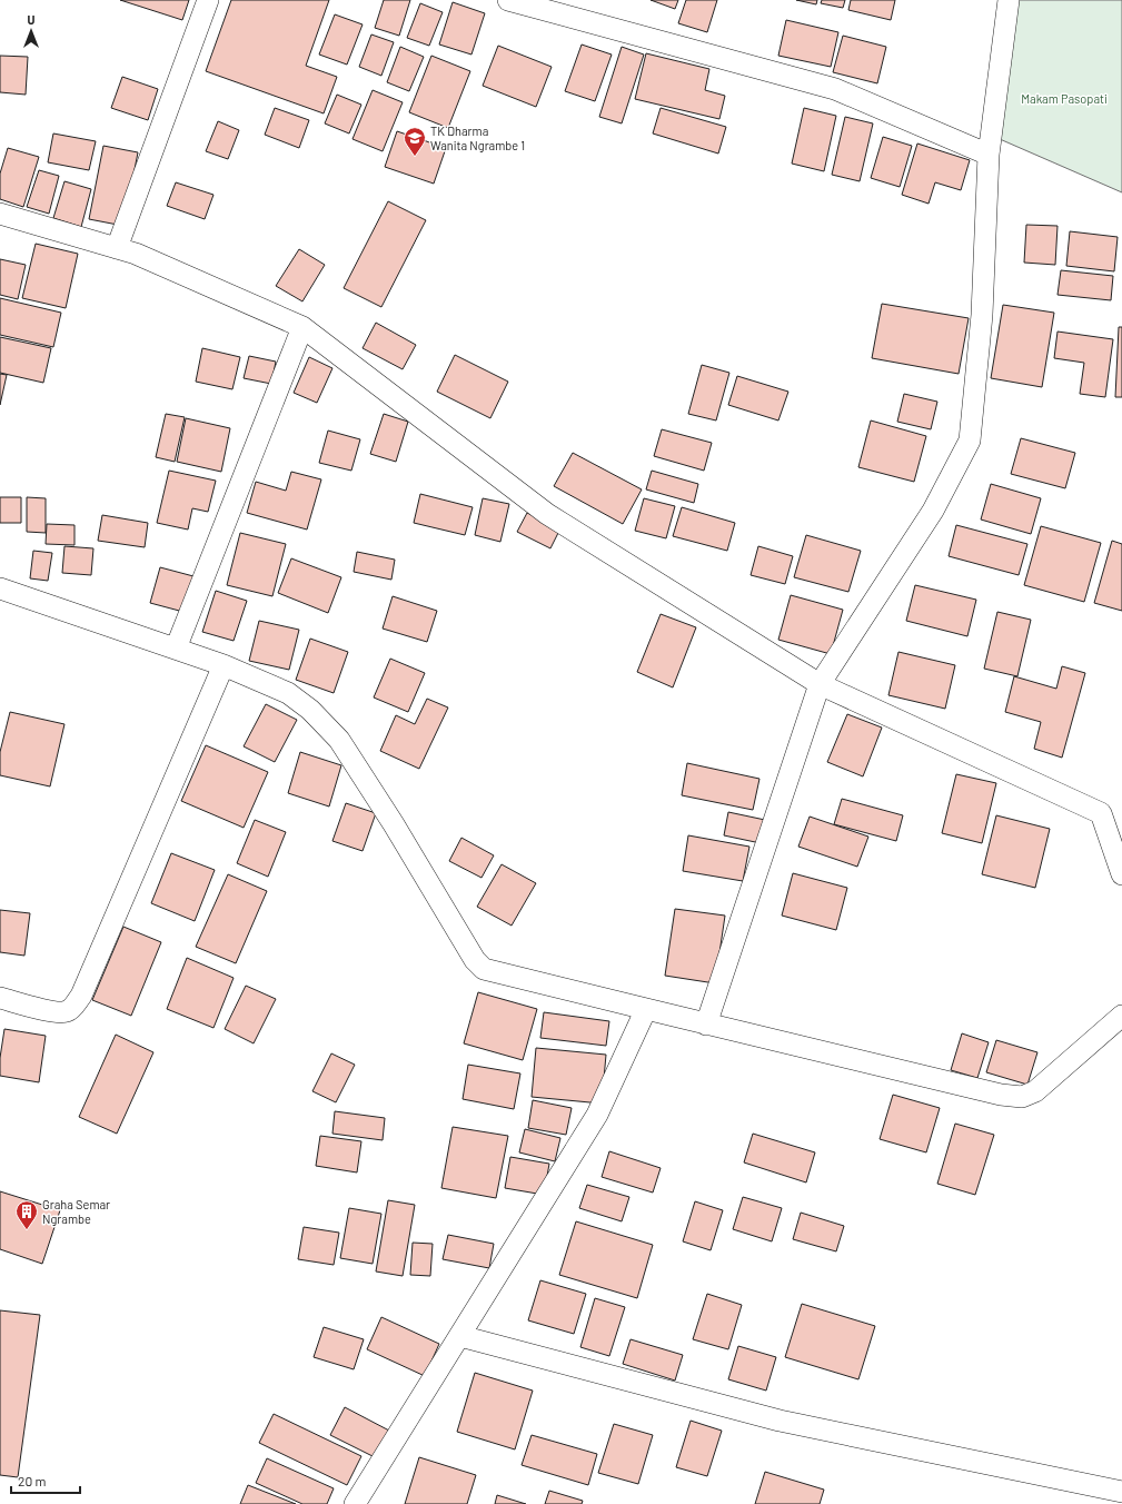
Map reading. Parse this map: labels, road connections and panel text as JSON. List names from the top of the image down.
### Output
{
  "parks": ["Makam Pasopati"],
  "places": {
    "school or university": ["TK Dharma Wanita Ngrambe 1"],
    "building": ["Graha Semar Ngrambe"]
  },
  "scale_bar": "20 m",
  "north": "top"
}
